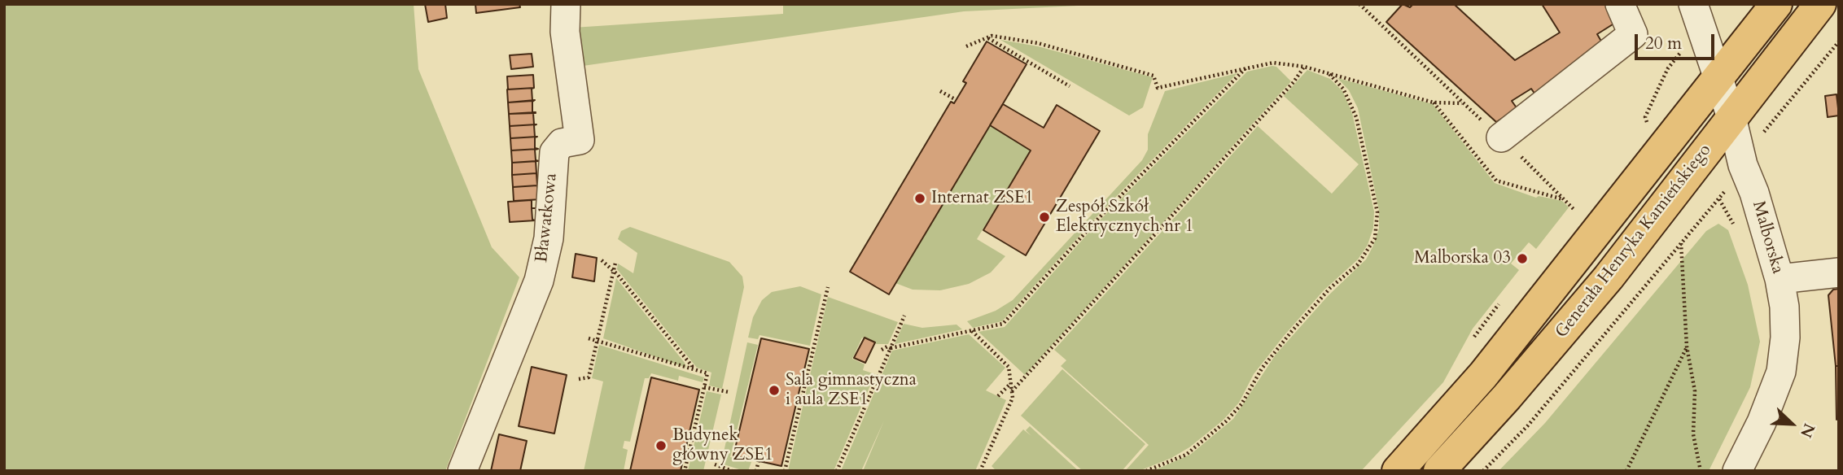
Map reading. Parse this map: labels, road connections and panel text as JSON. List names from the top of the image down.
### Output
{
  "streets": {
    "main road": ["Generała Henryka Kamieńskiego"],
    "street": ["Bławatkowa", "Malborska"]
  },
  "crossings": [
    ["Malborska", "Generała Henryka Kamieńskiego"]
  ],
  "places": [
    "Internat ZSE1",
    "Zespół Szkół Elektrycznych nr 1",
    "Malborska 03",
    "Sala gimnastyczna i aula ZSE1",
    "Budynek główny ZSE1"
  ],
  "scale_bar": "20 m",
  "north": "bottom right"
}
